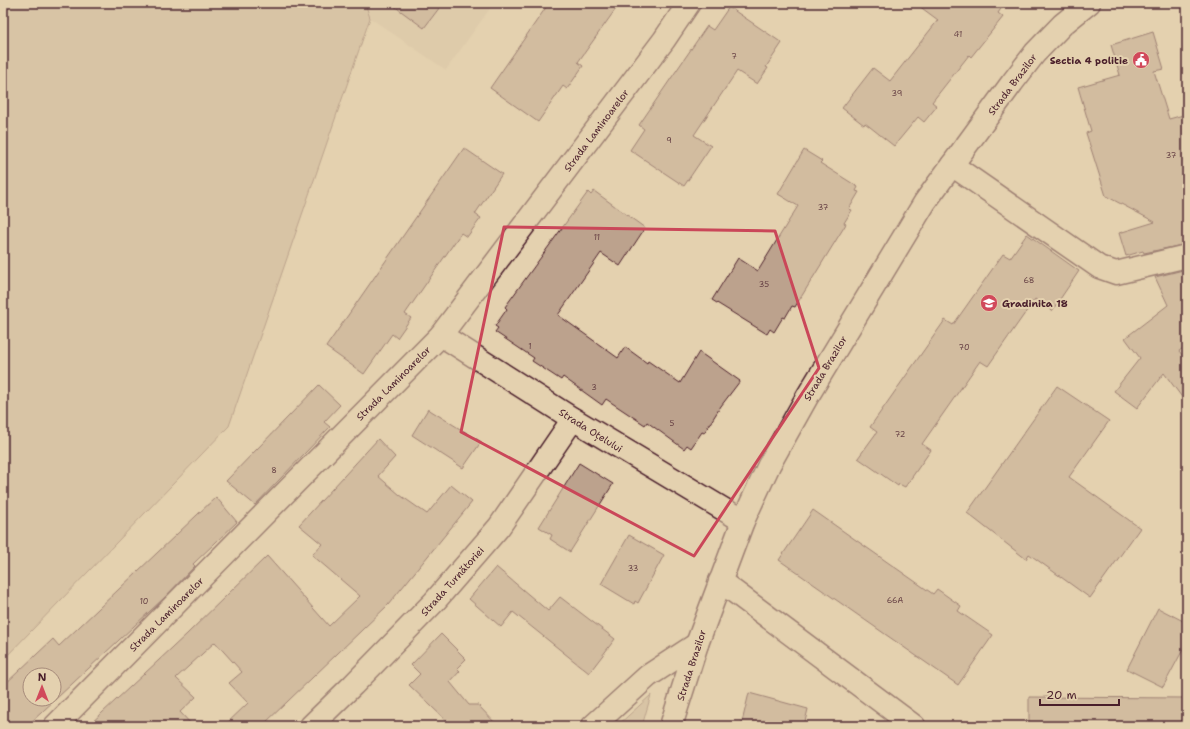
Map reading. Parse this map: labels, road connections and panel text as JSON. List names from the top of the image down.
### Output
{
  "streets": {
    "street": [
      "Strada Brazilor",
      "Strada Laminoarelor",
      "Strada Oțelului",
      "Strada Turnătoriei"
    ]
  },
  "crossings": [
    ["Strada Brazilor", "Strada Oțelului"],
    ["Strada Laminoarelor", "Strada Oțelului"],
    ["Strada Oțelului", "Strada Turnătoriei"]
  ],
  "places": {
    "public building": ["Sectia 4 politie"],
    "school or university": ["Gradinita 18"]
  },
  "house_numbers": [
    "41",
    "7",
    "39",
    "9",
    "37",
    "37",
    "11",
    "68",
    "35",
    "1",
    "70",
    "3",
    "5",
    "72",
    "8",
    "33",
    "66A",
    "10"
  ],
  "scale_bar": "20 m",
  "north": "top"
}
